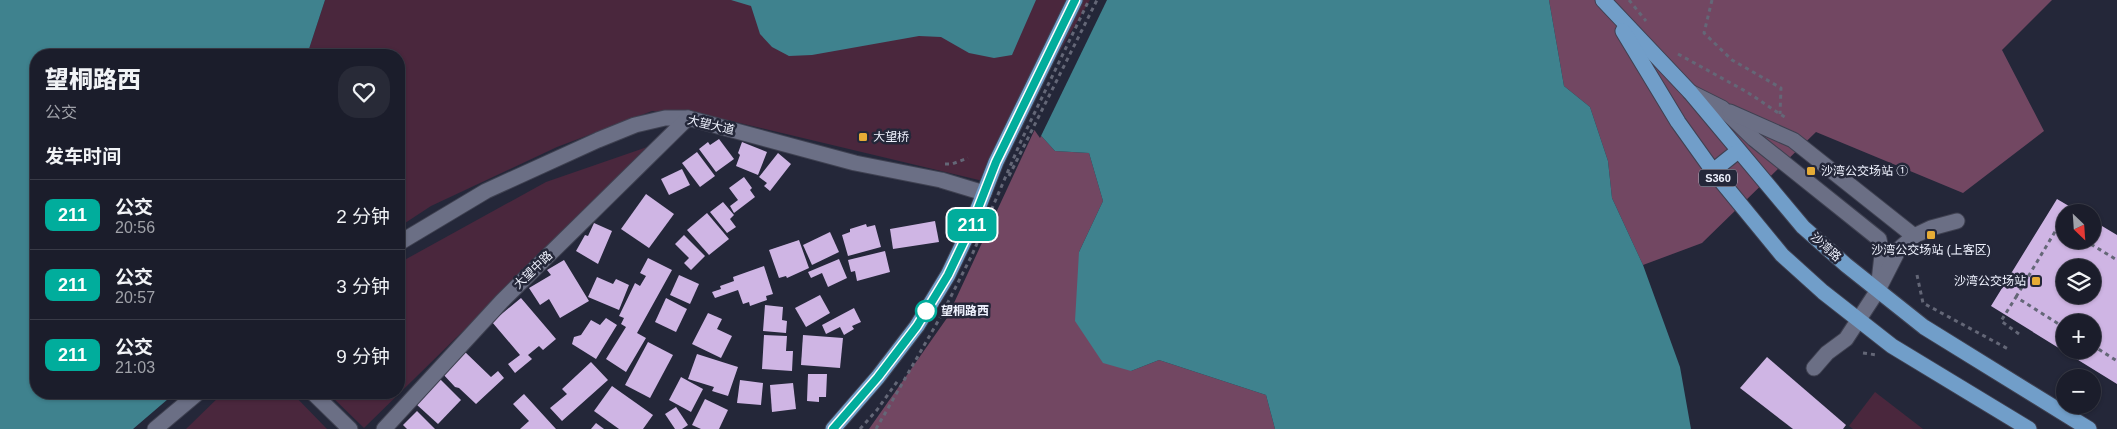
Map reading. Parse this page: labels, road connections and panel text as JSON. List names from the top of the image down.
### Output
{
  "streets": {
    "main road": ["S360", "沙湾路"],
    "street": ["大望大道", "大望中路"]
  },
  "crossings": [
    ["大望大道", "大望中路"]
  ],
  "places": {
    "transit": [
      "大望桥",
      "沙湾公交场站 ①",
      "沙湾公交场站 (上客区)",
      "沙湾公交场站"
    ],
    "other": ["望桐路西"]
  },
  "lines": ["bus line 211"],
  "north": "bottom right",
  "page": {
    "on_map": "211",
    "heading": [
      ["望桐路西", "公交"],
      "发车时间"
    ],
    "list": [
      {
        "mark": "211",
        "name": "公交",
        "note": "20:56",
        "value": "2 分钟"
      },
      {
        "mark": "211",
        "name": "公交",
        "note": "20:57",
        "value": "3 分钟"
      },
      {
        "mark": "211",
        "name": "公交",
        "note": "21:03",
        "value": "9 分钟"
      }
    ],
    "map_buttons": ["+", "−"]
  }
}
